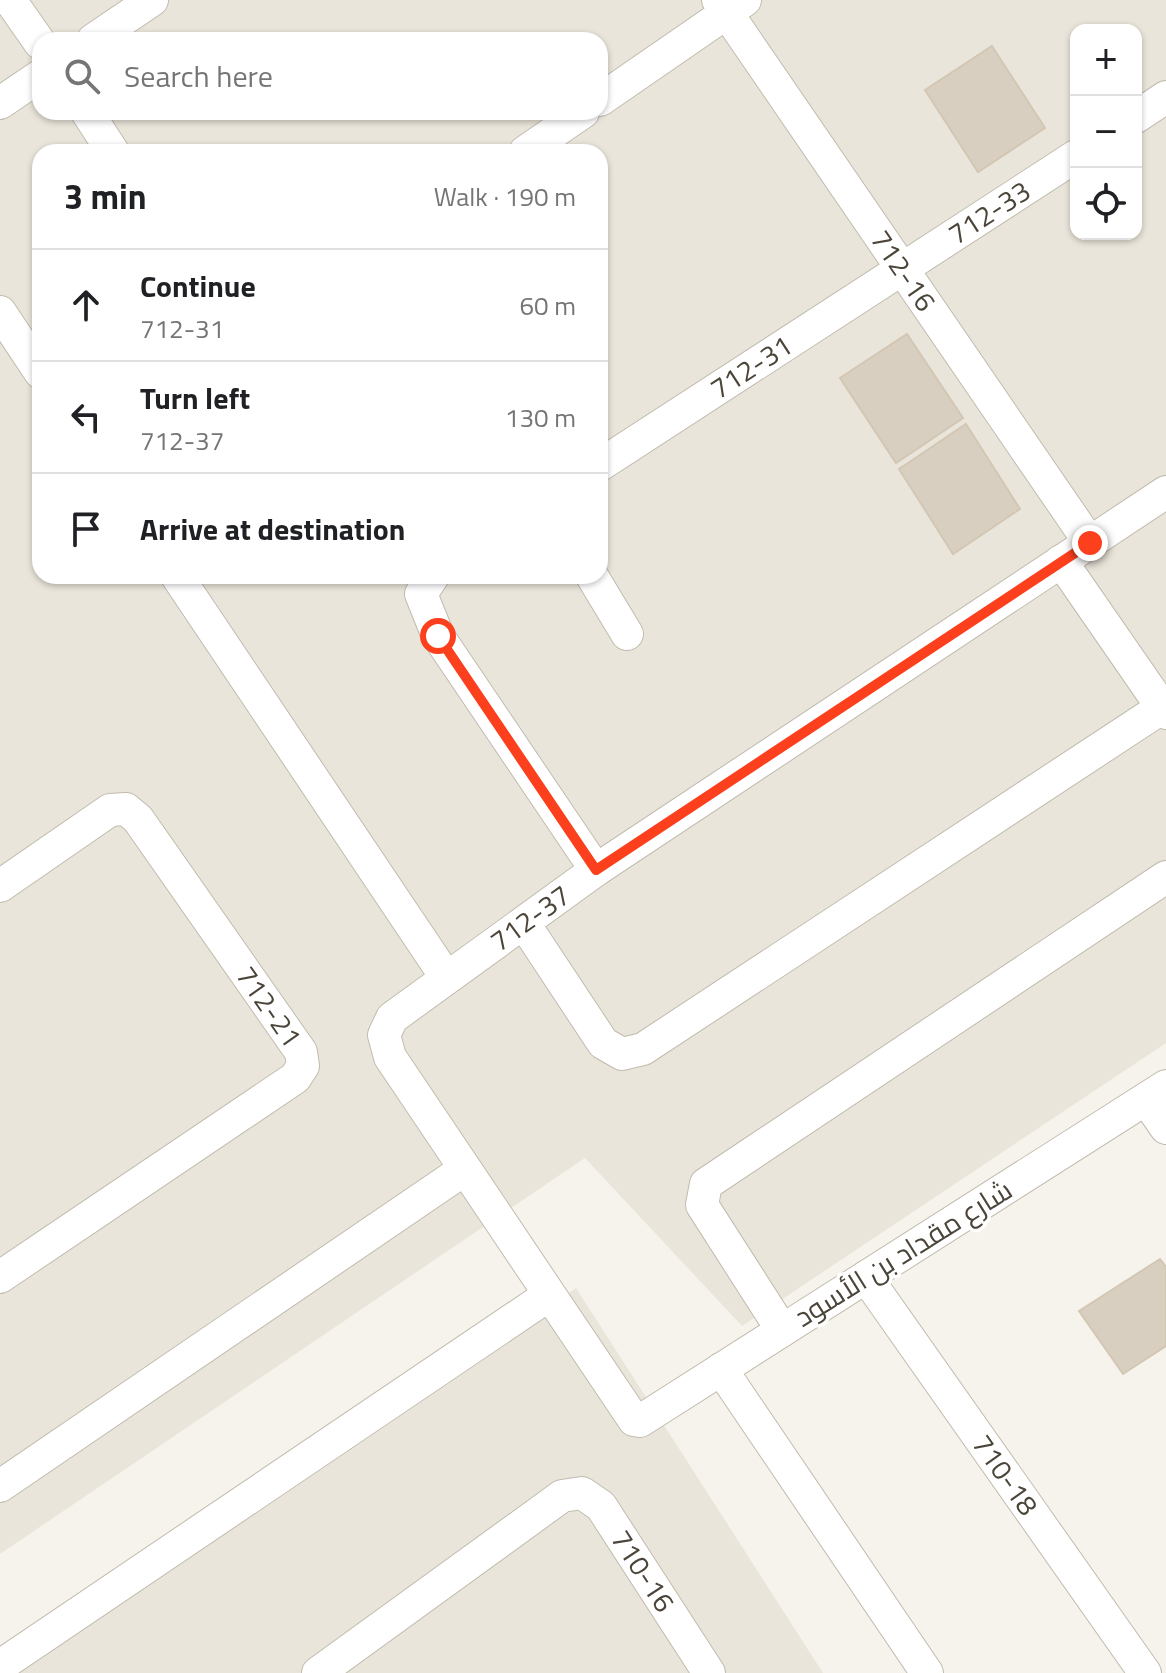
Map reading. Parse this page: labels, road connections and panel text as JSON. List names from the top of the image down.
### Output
{
  "streets": {
    "street": [
      "712-33",
      "712-16",
      "712-31",
      "712-37",
      "712-21",
      "شارع مقداد بن الأسود",
      "710-18",
      "710-16"
    ]
  },
  "crossings": [
    ["712-33", "712-16"],
    ["712-33", "712-31"],
    ["712-16", "712-31"],
    ["712-16", "712-37"],
    ["شارع مقداد بن الأسود", "710-18"]
  ],
  "page": {
    "map_buttons": ["+", "−"],
    "search": "Search here",
    "heading": ["3 min", "Walk · 190 m"],
    "list": [
      ["Continue", "712-31", "60 m"],
      ["Turn left", "712-37", "130 m"],
      "Arrive at destination"
    ]
  }
}
